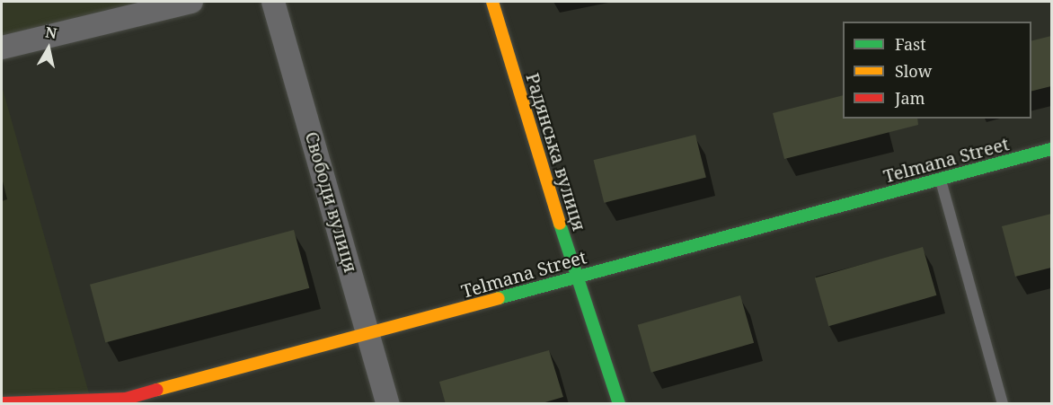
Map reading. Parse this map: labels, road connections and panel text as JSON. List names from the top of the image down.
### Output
{
  "streets": {
    "street": ["Радянська вулиця", "Telmana Street", "Свободи вулиця"]
  },
  "crossings": [
    ["Радянська вулиця", "Telmana Street"],
    ["Telmana Street", "Свободи вулиця"]
  ],
  "legend": ["Fast", "Slow", "Jam"],
  "north": "top"
}
